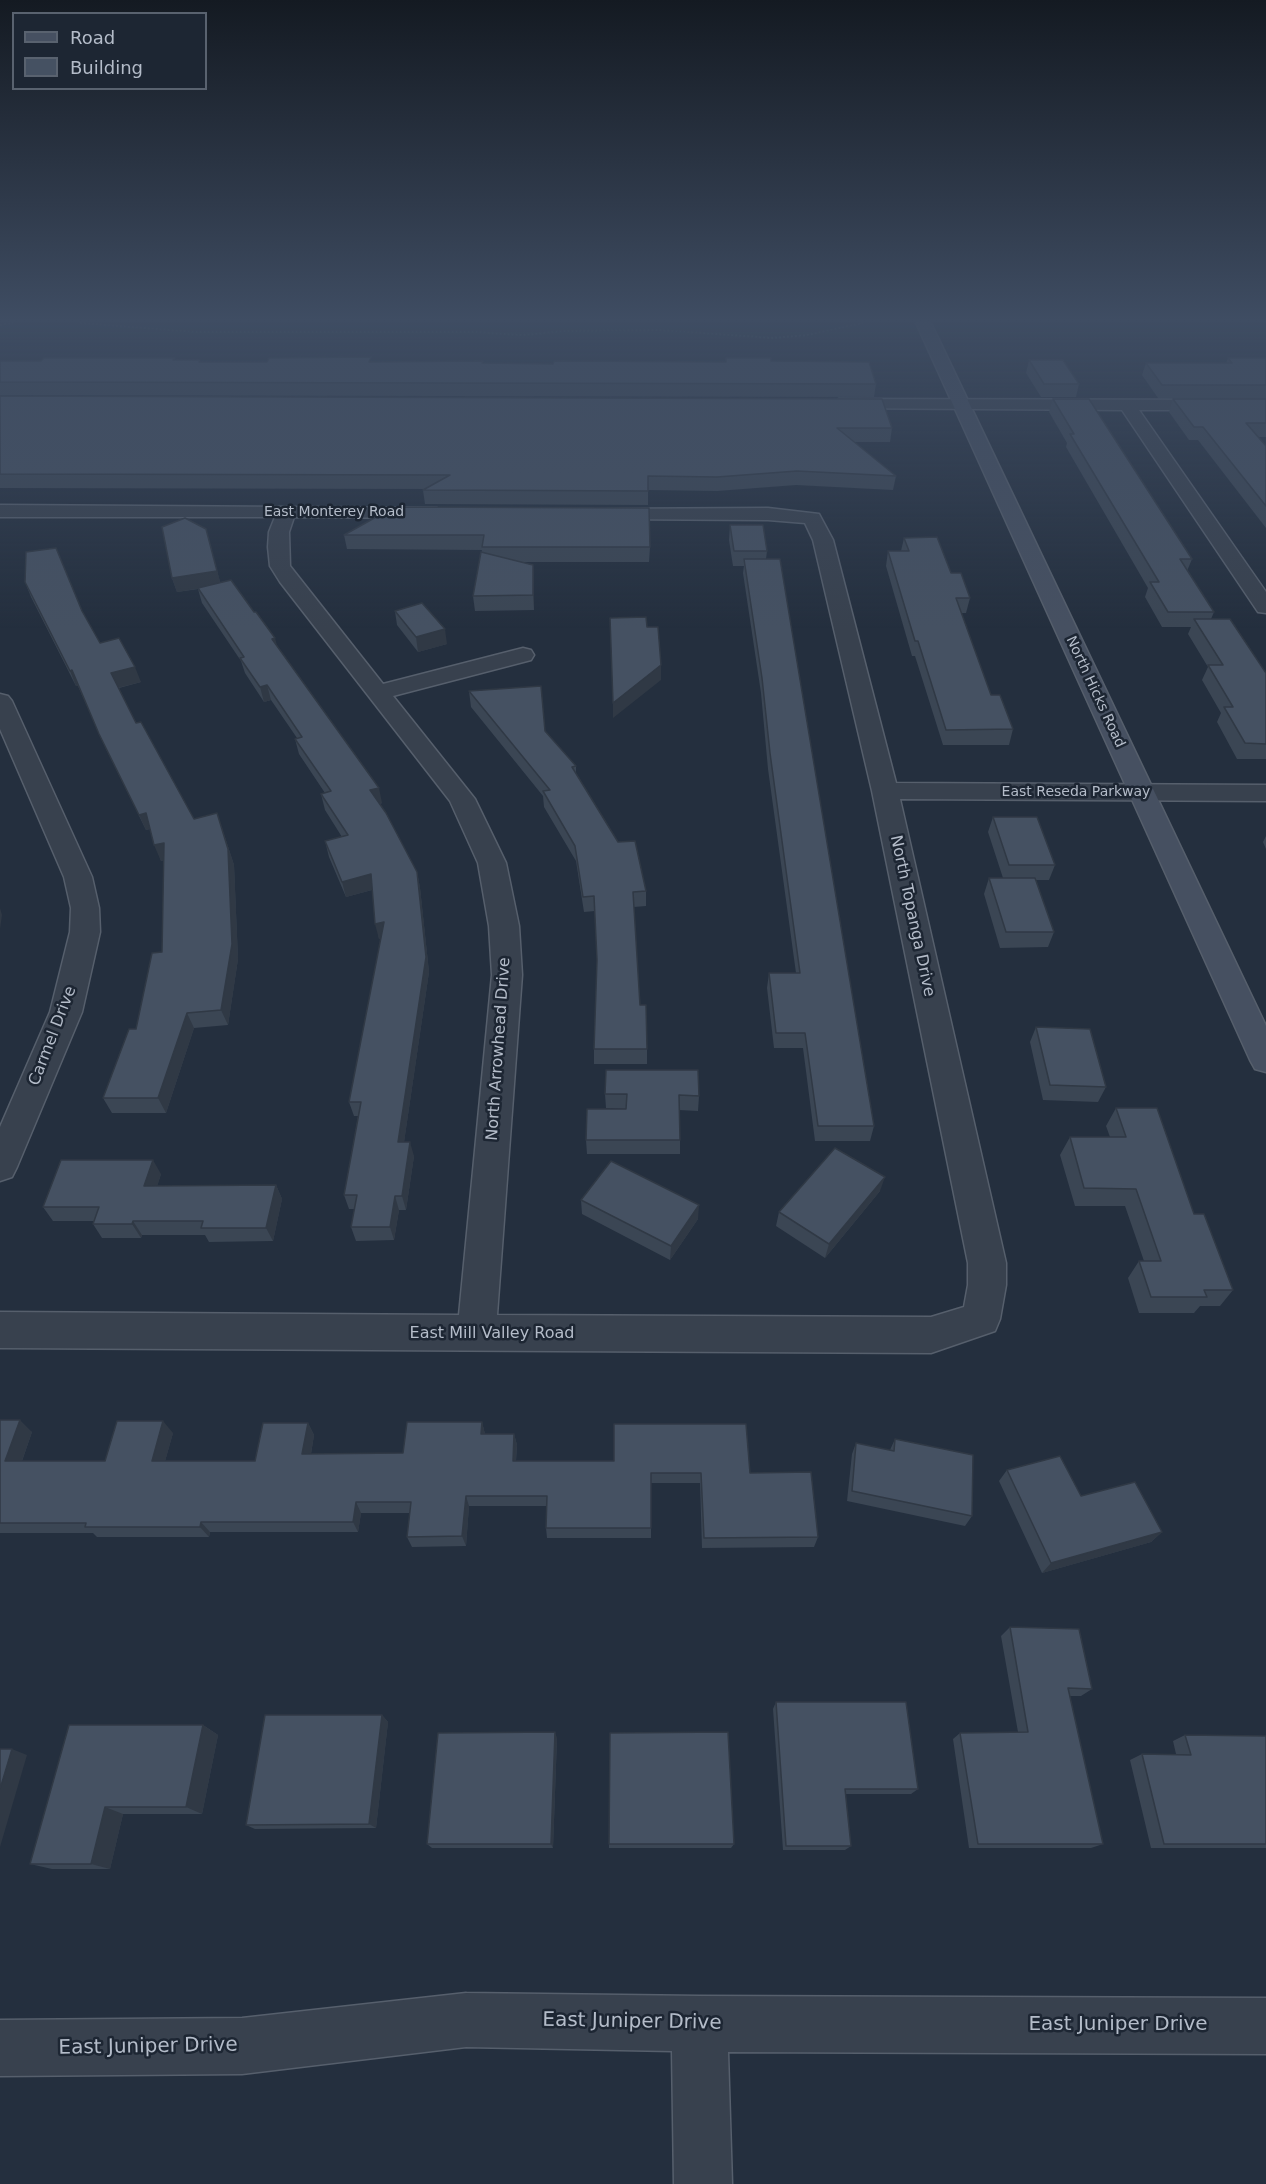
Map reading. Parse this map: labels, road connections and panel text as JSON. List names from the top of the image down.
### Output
{
  "streets": {
    "main road": ["North Hicks Road"],
    "street": [
      "East Monterey Road",
      "East Reseda Parkway",
      "North Topanga Drive",
      "Carmel Drive",
      "North Arrowhead Drive",
      "East Mill Valley Road",
      "East Juniper Drive"
    ]
  },
  "crossings": [
    ["East Monterey Road", "North Arrowhead Drive"],
    ["North Hicks Road", "East Reseda Parkway"],
    ["East Reseda Parkway", "North Topanga Drive"],
    ["North Topanga Drive", "East Mill Valley Road"],
    ["North Arrowhead Drive", "East Mill Valley Road"]
  ],
  "legend": ["Road", "Building"]
}
